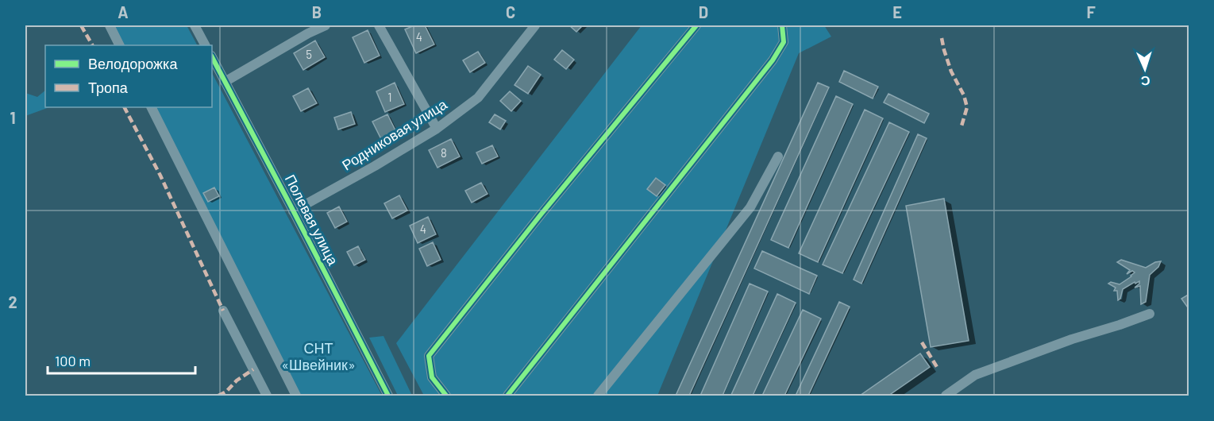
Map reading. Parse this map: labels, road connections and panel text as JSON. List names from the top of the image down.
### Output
{
  "streets": {
    "street": ["Родниковая улица", "Полевая улица"]
  },
  "crossings": [
    ["Родниковая улица", "Полевая улица"]
  ],
  "parks": ["СНТ «Швейник»"],
  "house_numbers": [
    "4",
    "5",
    "1",
    "8",
    "4"
  ],
  "legend": ["Велодорожка", "Тропа"],
  "scale_bar": "100 m",
  "north": "bottom",
  "grid": {
    "columns": [
      "A",
      "B",
      "C",
      "D",
      "E",
      "F"
    ],
    "rows": ["1", "2"]
  }
}
